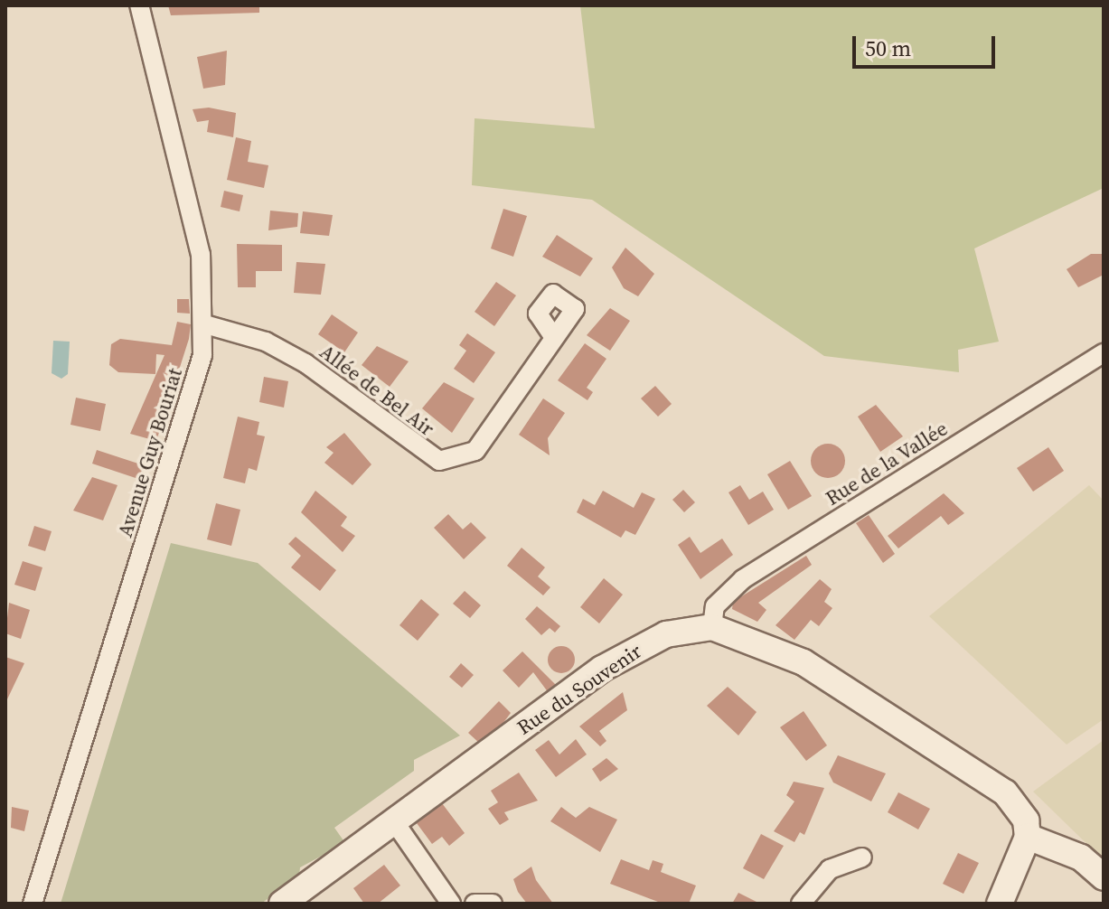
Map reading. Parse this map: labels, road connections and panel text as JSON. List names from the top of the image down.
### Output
{
  "streets": {
    "street": [
      "Allée de Bel Air",
      "Avenue Guy Bouriat",
      "Rue de la Vallée",
      "Rue du Souvenir"
    ]
  },
  "crossings": [
    ["Allée de Bel Air", "Avenue Guy Bouriat"],
    ["Rue de la Vallée", "Rue du Souvenir"]
  ],
  "scale_bar": "50 m"
}
